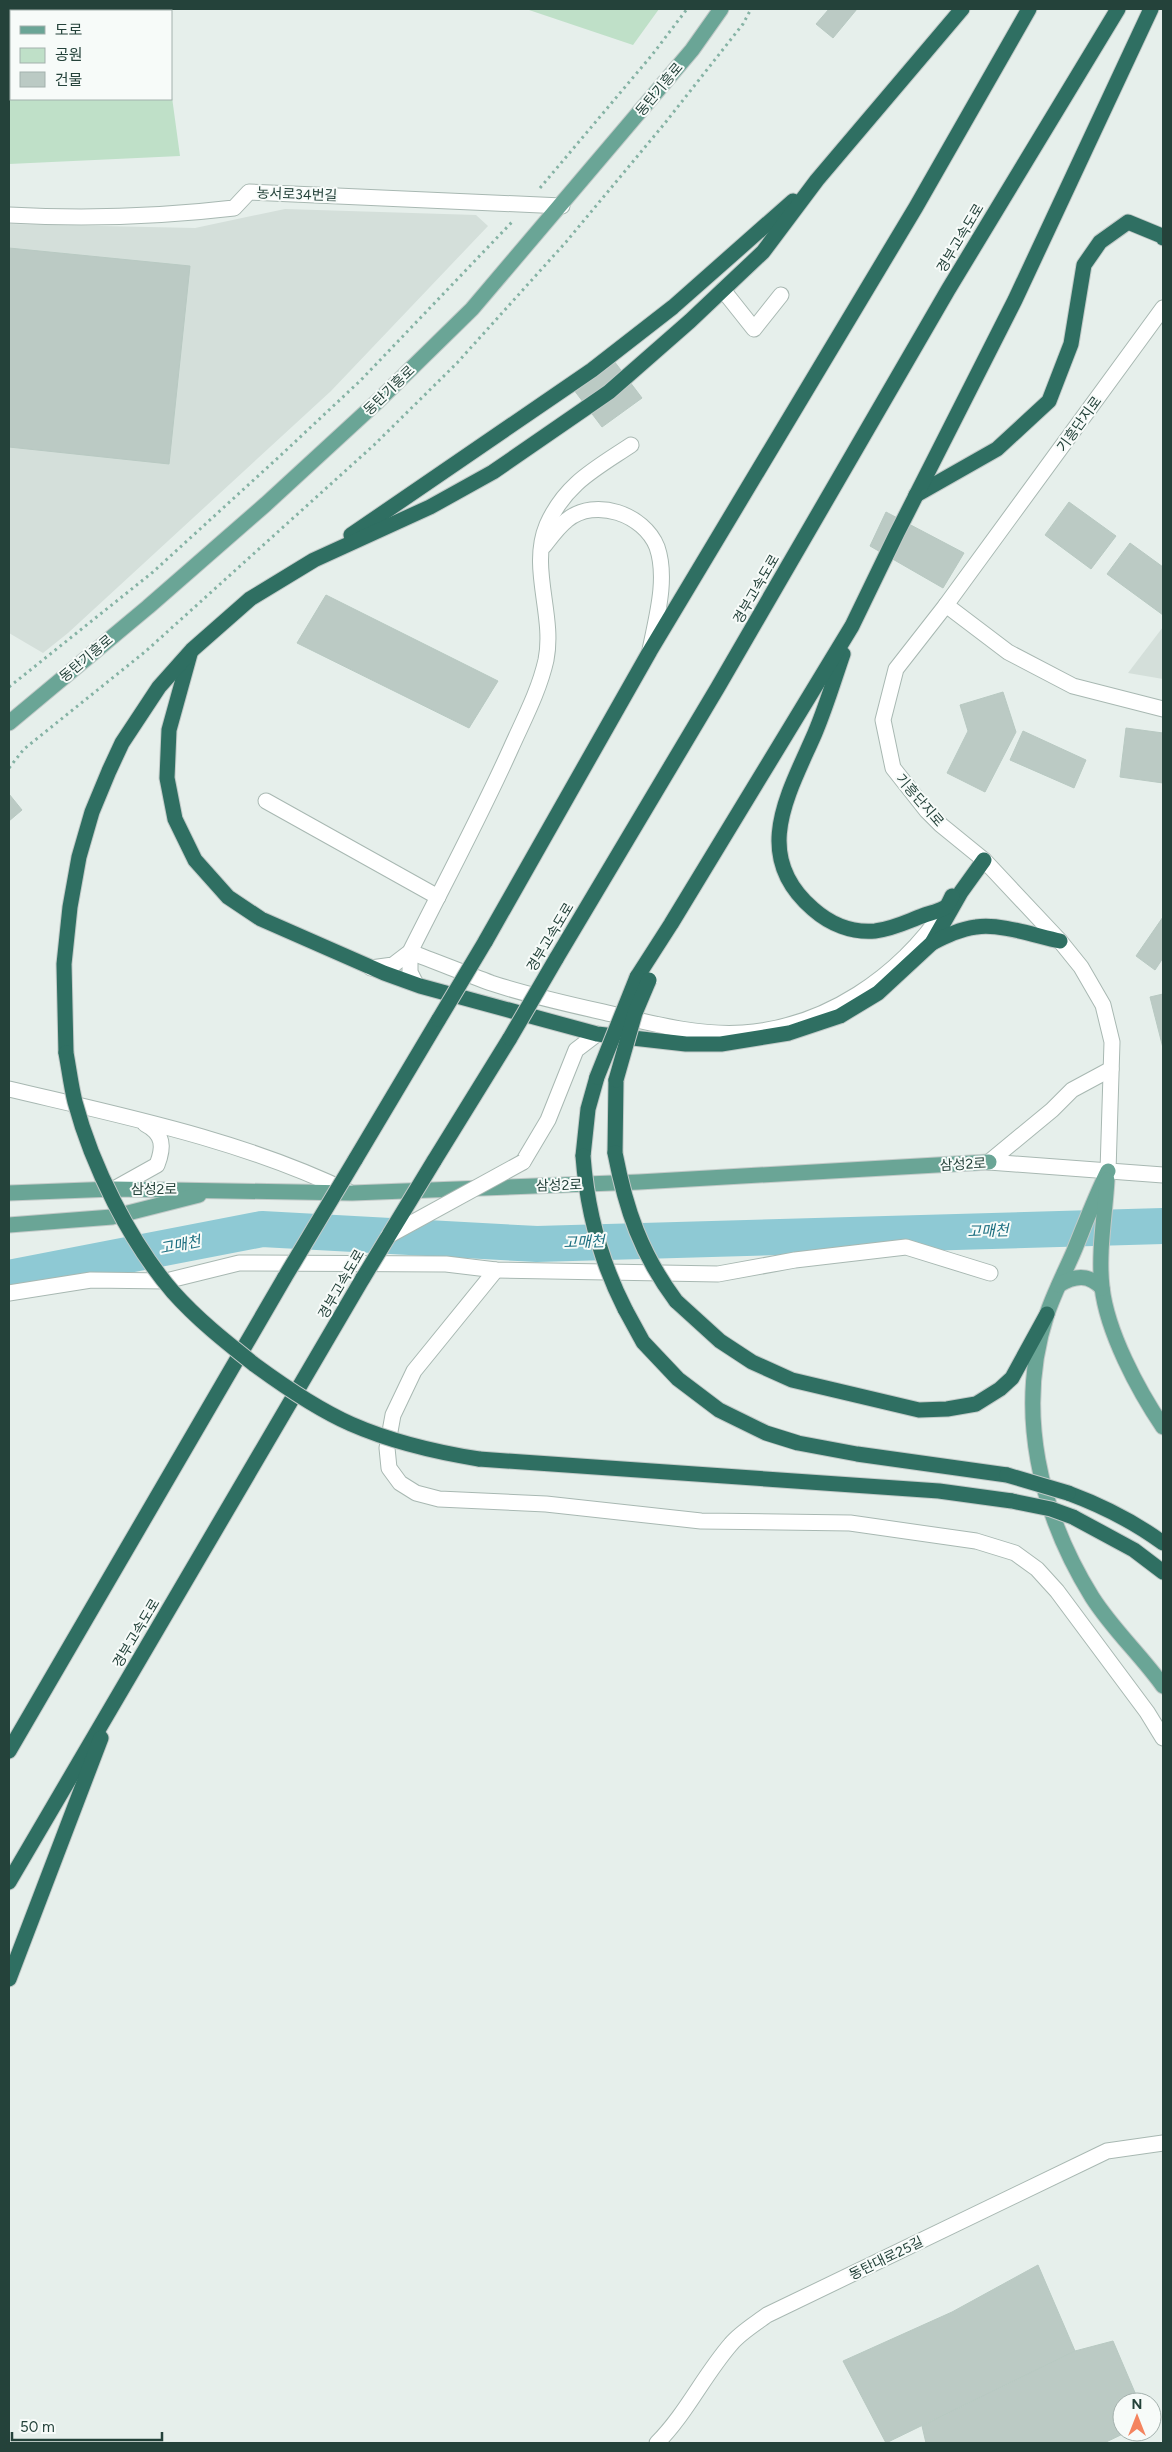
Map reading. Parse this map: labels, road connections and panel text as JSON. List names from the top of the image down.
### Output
{
  "streets": {
    "highway": ["경부고속도로"],
    "main road": ["동탄기흥로", "삼성2로"],
    "street": ["농서로34번길", "기흥단지로", "동탄대로25길"]
  },
  "crossings": [
    ["동탄기흥로", "농서로34번길"],
    ["기흥단지로", "삼성2로"]
  ],
  "water": ["고매천"],
  "legend": ["도로", "공원", "건물"],
  "scale_bar": "50 m",
  "north": "top"
}
